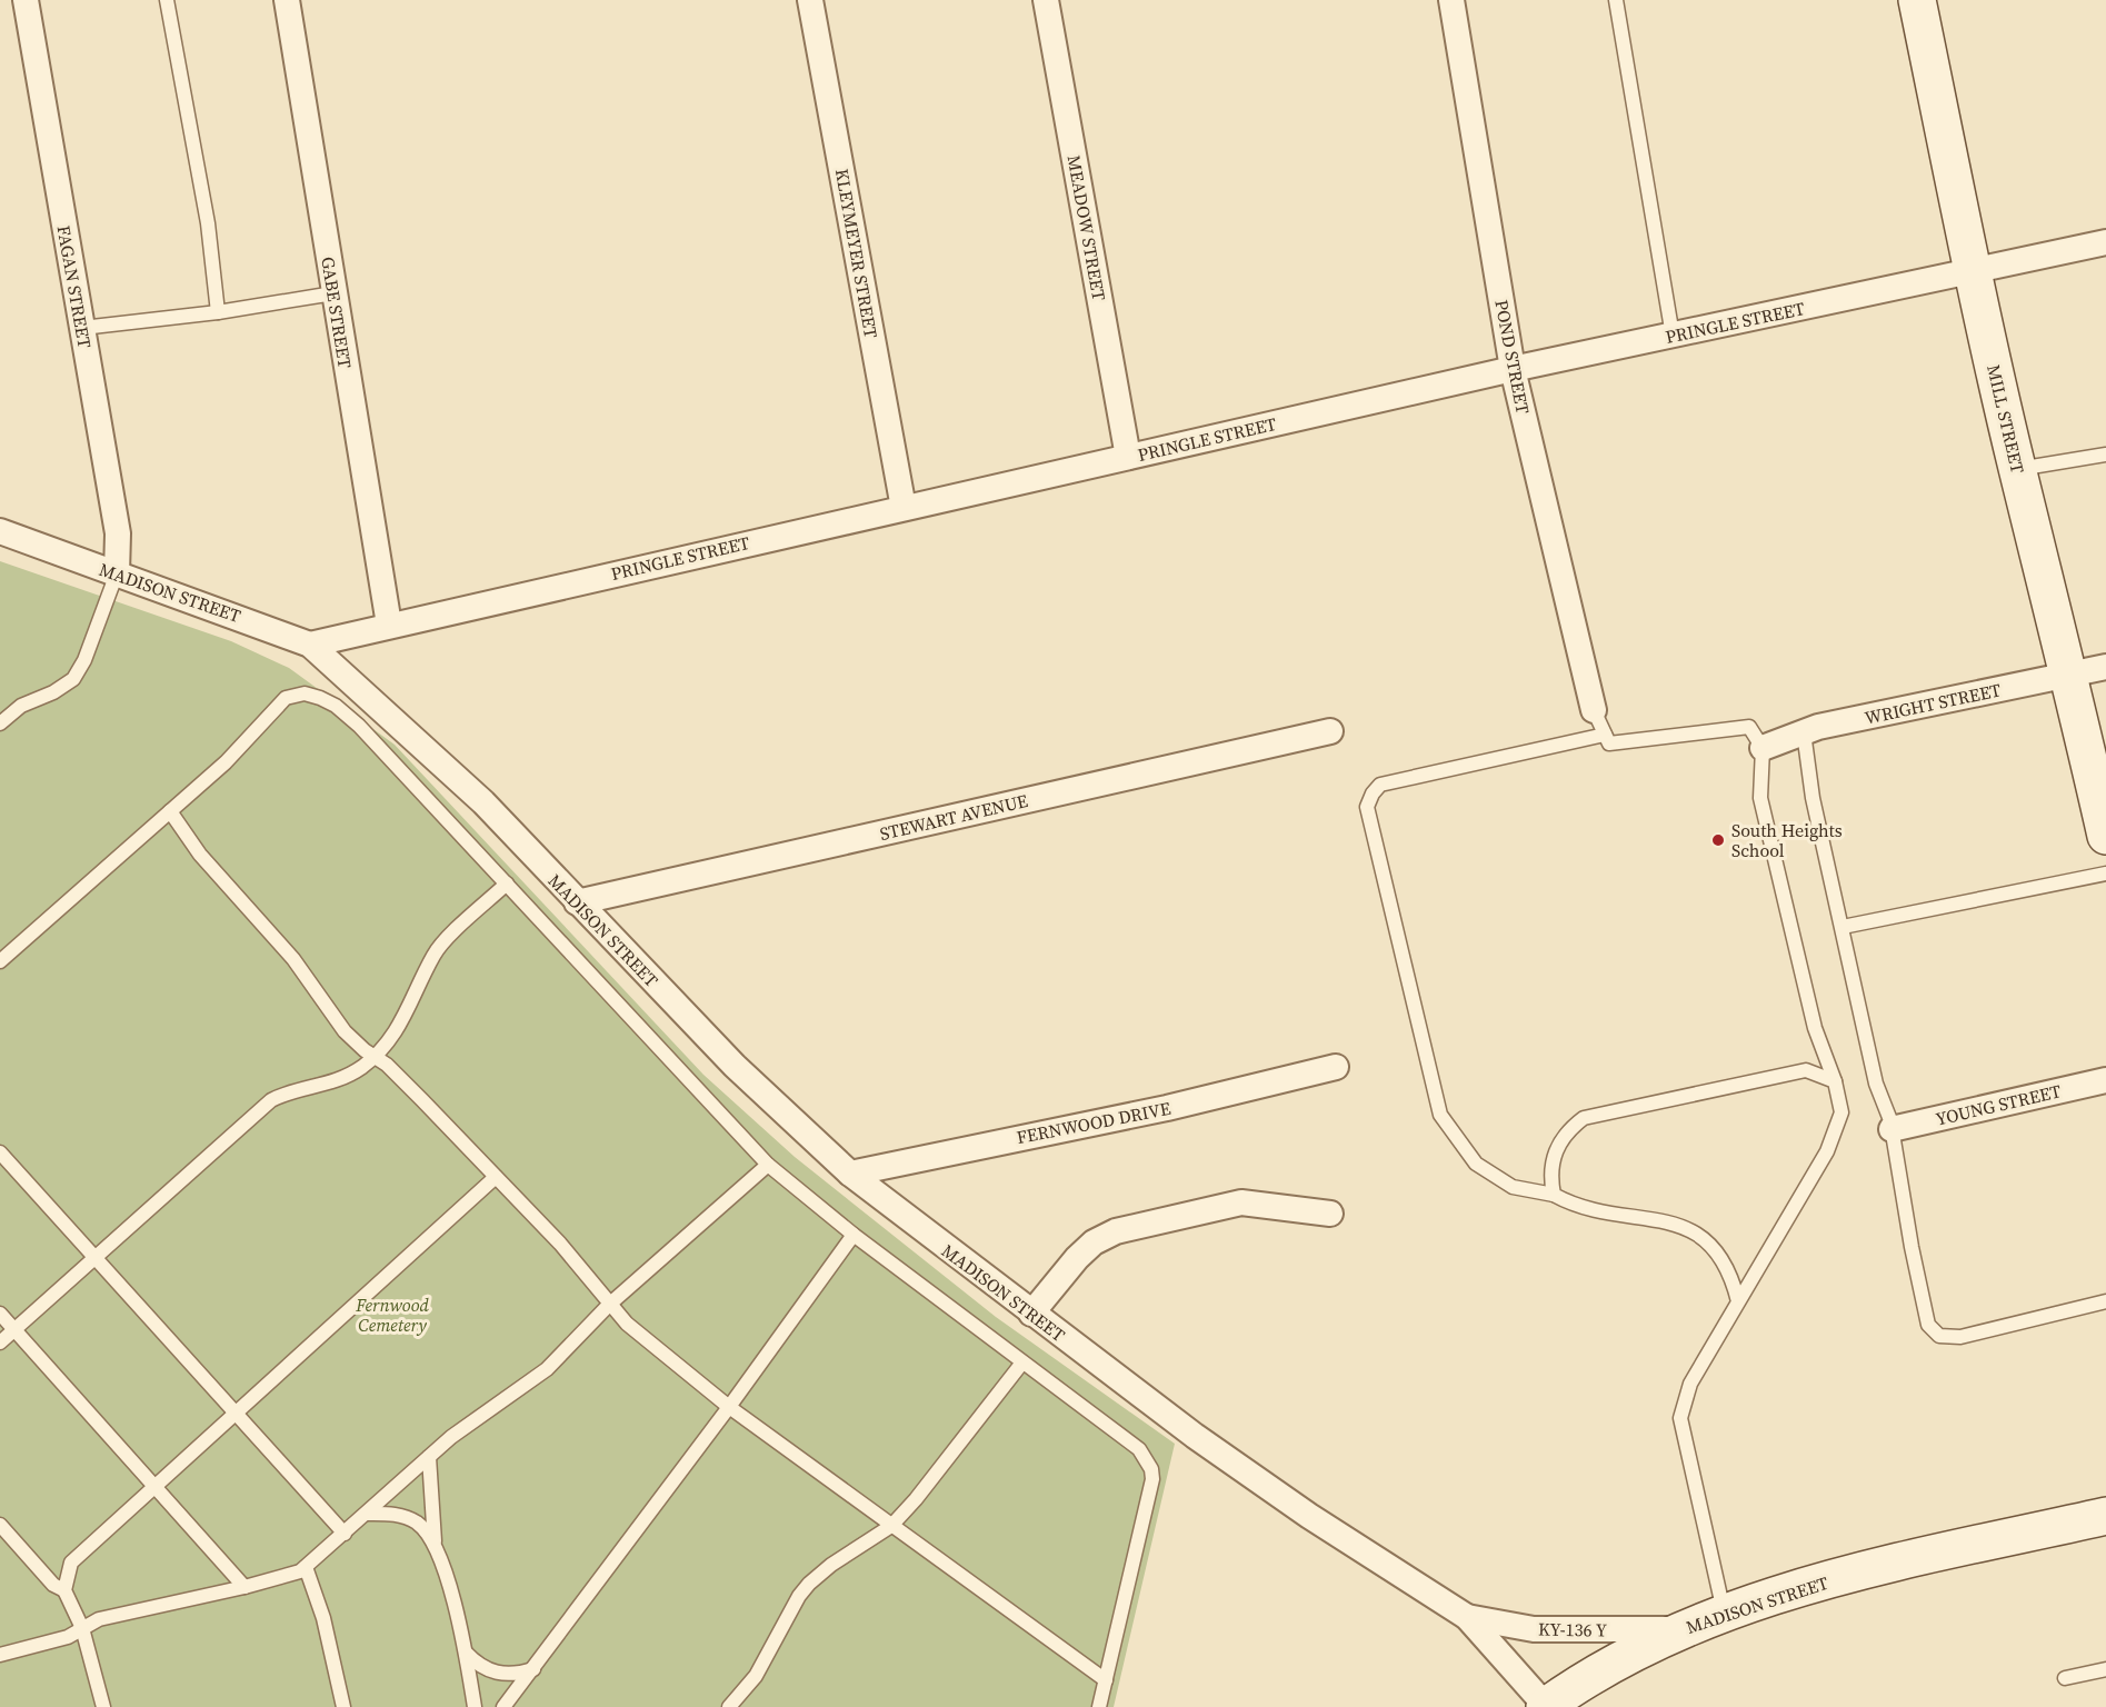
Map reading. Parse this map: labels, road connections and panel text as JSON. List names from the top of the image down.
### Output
{
  "streets": {
    "street": [
      "MEADOW STREET",
      "KLEYMEYER STREET",
      "FAGAN STREET",
      "GABE STREET",
      "PRINGLE STREET",
      "POND STREET",
      "MILL STREET",
      "MADISON STREET",
      "WRIGHT STREET",
      "STEWART AVENUE",
      "YOUNG STREET",
      "FERNWOOD DRIVE",
      "KY-136 Y"
    ]
  },
  "crossings": [
    ["MEADOW STREET", "PRINGLE STREET"],
    ["KLEYMEYER STREET", "PRINGLE STREET"],
    ["FAGAN STREET", "MADISON STREET"],
    ["GABE STREET", "PRINGLE STREET"],
    ["PRINGLE STREET", "POND STREET"],
    ["PRINGLE STREET", "MILL STREET"],
    ["PRINGLE STREET", "MADISON STREET"],
    ["MILL STREET", "WRIGHT STREET"],
    ["MADISON STREET", "STEWART AVENUE"],
    ["MADISON STREET", "FERNWOOD DRIVE"],
    ["MADISON STREET", "KY-136 Y"]
  ],
  "parks": ["Fernwood Cemetery"],
  "places": ["South Heights School"]
}
